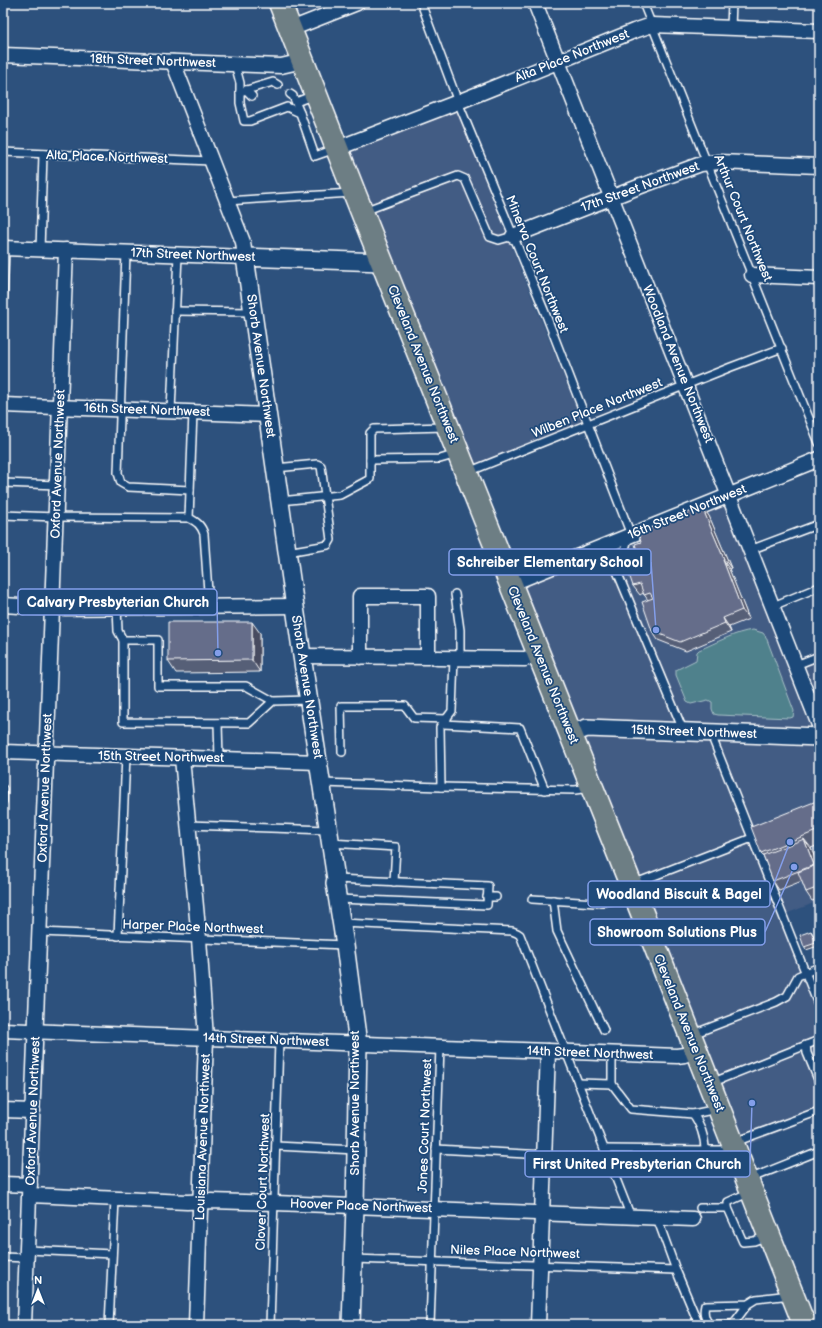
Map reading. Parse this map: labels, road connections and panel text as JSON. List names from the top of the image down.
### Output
{
  "streets": {
    "main road": ["Cleveland Avenue Northwest"],
    "street": [
      "Alta Place Northwest",
      "18th Street Northwest",
      "17th Street Northwest",
      "Woodland Avenue Northwest",
      "Shorb Avenue Northwest",
      "16th Street Northwest",
      "Oxford Avenue Northwest",
      "15th Street Northwest",
      "14th Street Northwest",
      "Louisiana Avenue Northwest",
      "Hoover Place Northwest"
    ],
    "lane": [
      "Arthur Court Northwest",
      "Minerva Court Northwest",
      "Wilben Place Northwest",
      "Harper Place Northwest",
      "Jones Court Northwest",
      "Clover Court Northwest",
      "Niles Place Northwest"
    ]
  },
  "crossings": [
    ["Alta Place Northwest", "Arthur Court Northwest"],
    ["Alta Place Northwest", "Minerva Court Northwest"],
    ["Alta Place Northwest", "Cleveland Avenue Northwest"],
    ["Alta Place Northwest", "Woodland Avenue Northwest"],
    ["Alta Place Northwest", "Shorb Avenue Northwest"],
    ["18th Street Northwest", "Cleveland Avenue Northwest"],
    ["18th Street Northwest", "Shorb Avenue Northwest"],
    ["17th Street Northwest", "Arthur Court Northwest"],
    ["17th Street Northwest", "Minerva Court Northwest"],
    ["17th Street Northwest", "Cleveland Avenue Northwest"],
    ["17th Street Northwest", "Woodland Avenue Northwest"],
    ["17th Street Northwest", "Shorb Avenue Northwest"],
    ["17th Street Northwest", "Oxford Avenue Northwest"],
    ["Arthur Court Northwest", "Wilben Place Northwest"],
    ["Minerva Court Northwest", "Wilben Place Northwest"],
    ["Minerva Court Northwest", "16th Street Northwest"],
    ["Cleveland Avenue Northwest", "Wilben Place Northwest"],
    ["Cleveland Avenue Northwest", "16th Street Northwest"],
    ["Cleveland Avenue Northwest", "15th Street Northwest"],
    ["Cleveland Avenue Northwest", "14th Street Northwest"],
    ["Woodland Avenue Northwest", "Wilben Place Northwest"],
    ["Woodland Avenue Northwest", "16th Street Northwest"],
    ["Shorb Avenue Northwest", "16th Street Northwest"],
    ["Shorb Avenue Northwest", "15th Street Northwest"],
    ["Shorb Avenue Northwest", "Harper Place Northwest"],
    ["Shorb Avenue Northwest", "14th Street Northwest"],
    ["Shorb Avenue Northwest", "Hoover Place Northwest"],
    ["Shorb Avenue Northwest", "Niles Place Northwest"],
    ["16th Street Northwest", "Oxford Avenue Northwest"],
    ["Oxford Avenue Northwest", "15th Street Northwest"],
    ["Oxford Avenue Northwest", "Harper Place Northwest"],
    ["Oxford Avenue Northwest", "14th Street Northwest"],
    ["Oxford Avenue Northwest", "Hoover Place Northwest"],
    ["15th Street Northwest", "Louisiana Avenue Northwest"],
    ["Harper Place Northwest", "Louisiana Avenue Northwest"],
    ["14th Street Northwest", "Jones Court Northwest"],
    ["14th Street Northwest", "Louisiana Avenue Northwest"],
    ["14th Street Northwest", "Clover Court Northwest"],
    ["Jones Court Northwest", "Hoover Place Northwest"],
    ["Jones Court Northwest", "Niles Place Northwest"],
    ["Louisiana Avenue Northwest", "Hoover Place Northwest"],
    ["Clover Court Northwest", "Hoover Place Northwest"]
  ],
  "places": [
    "Schreiber Elementary School",
    "Calvary Presbyterian Church",
    "Woodland Biscuit & Bagel",
    "Showroom Solutions Plus",
    "First United Presbyterian Church"
  ],
  "north": "top"
}
